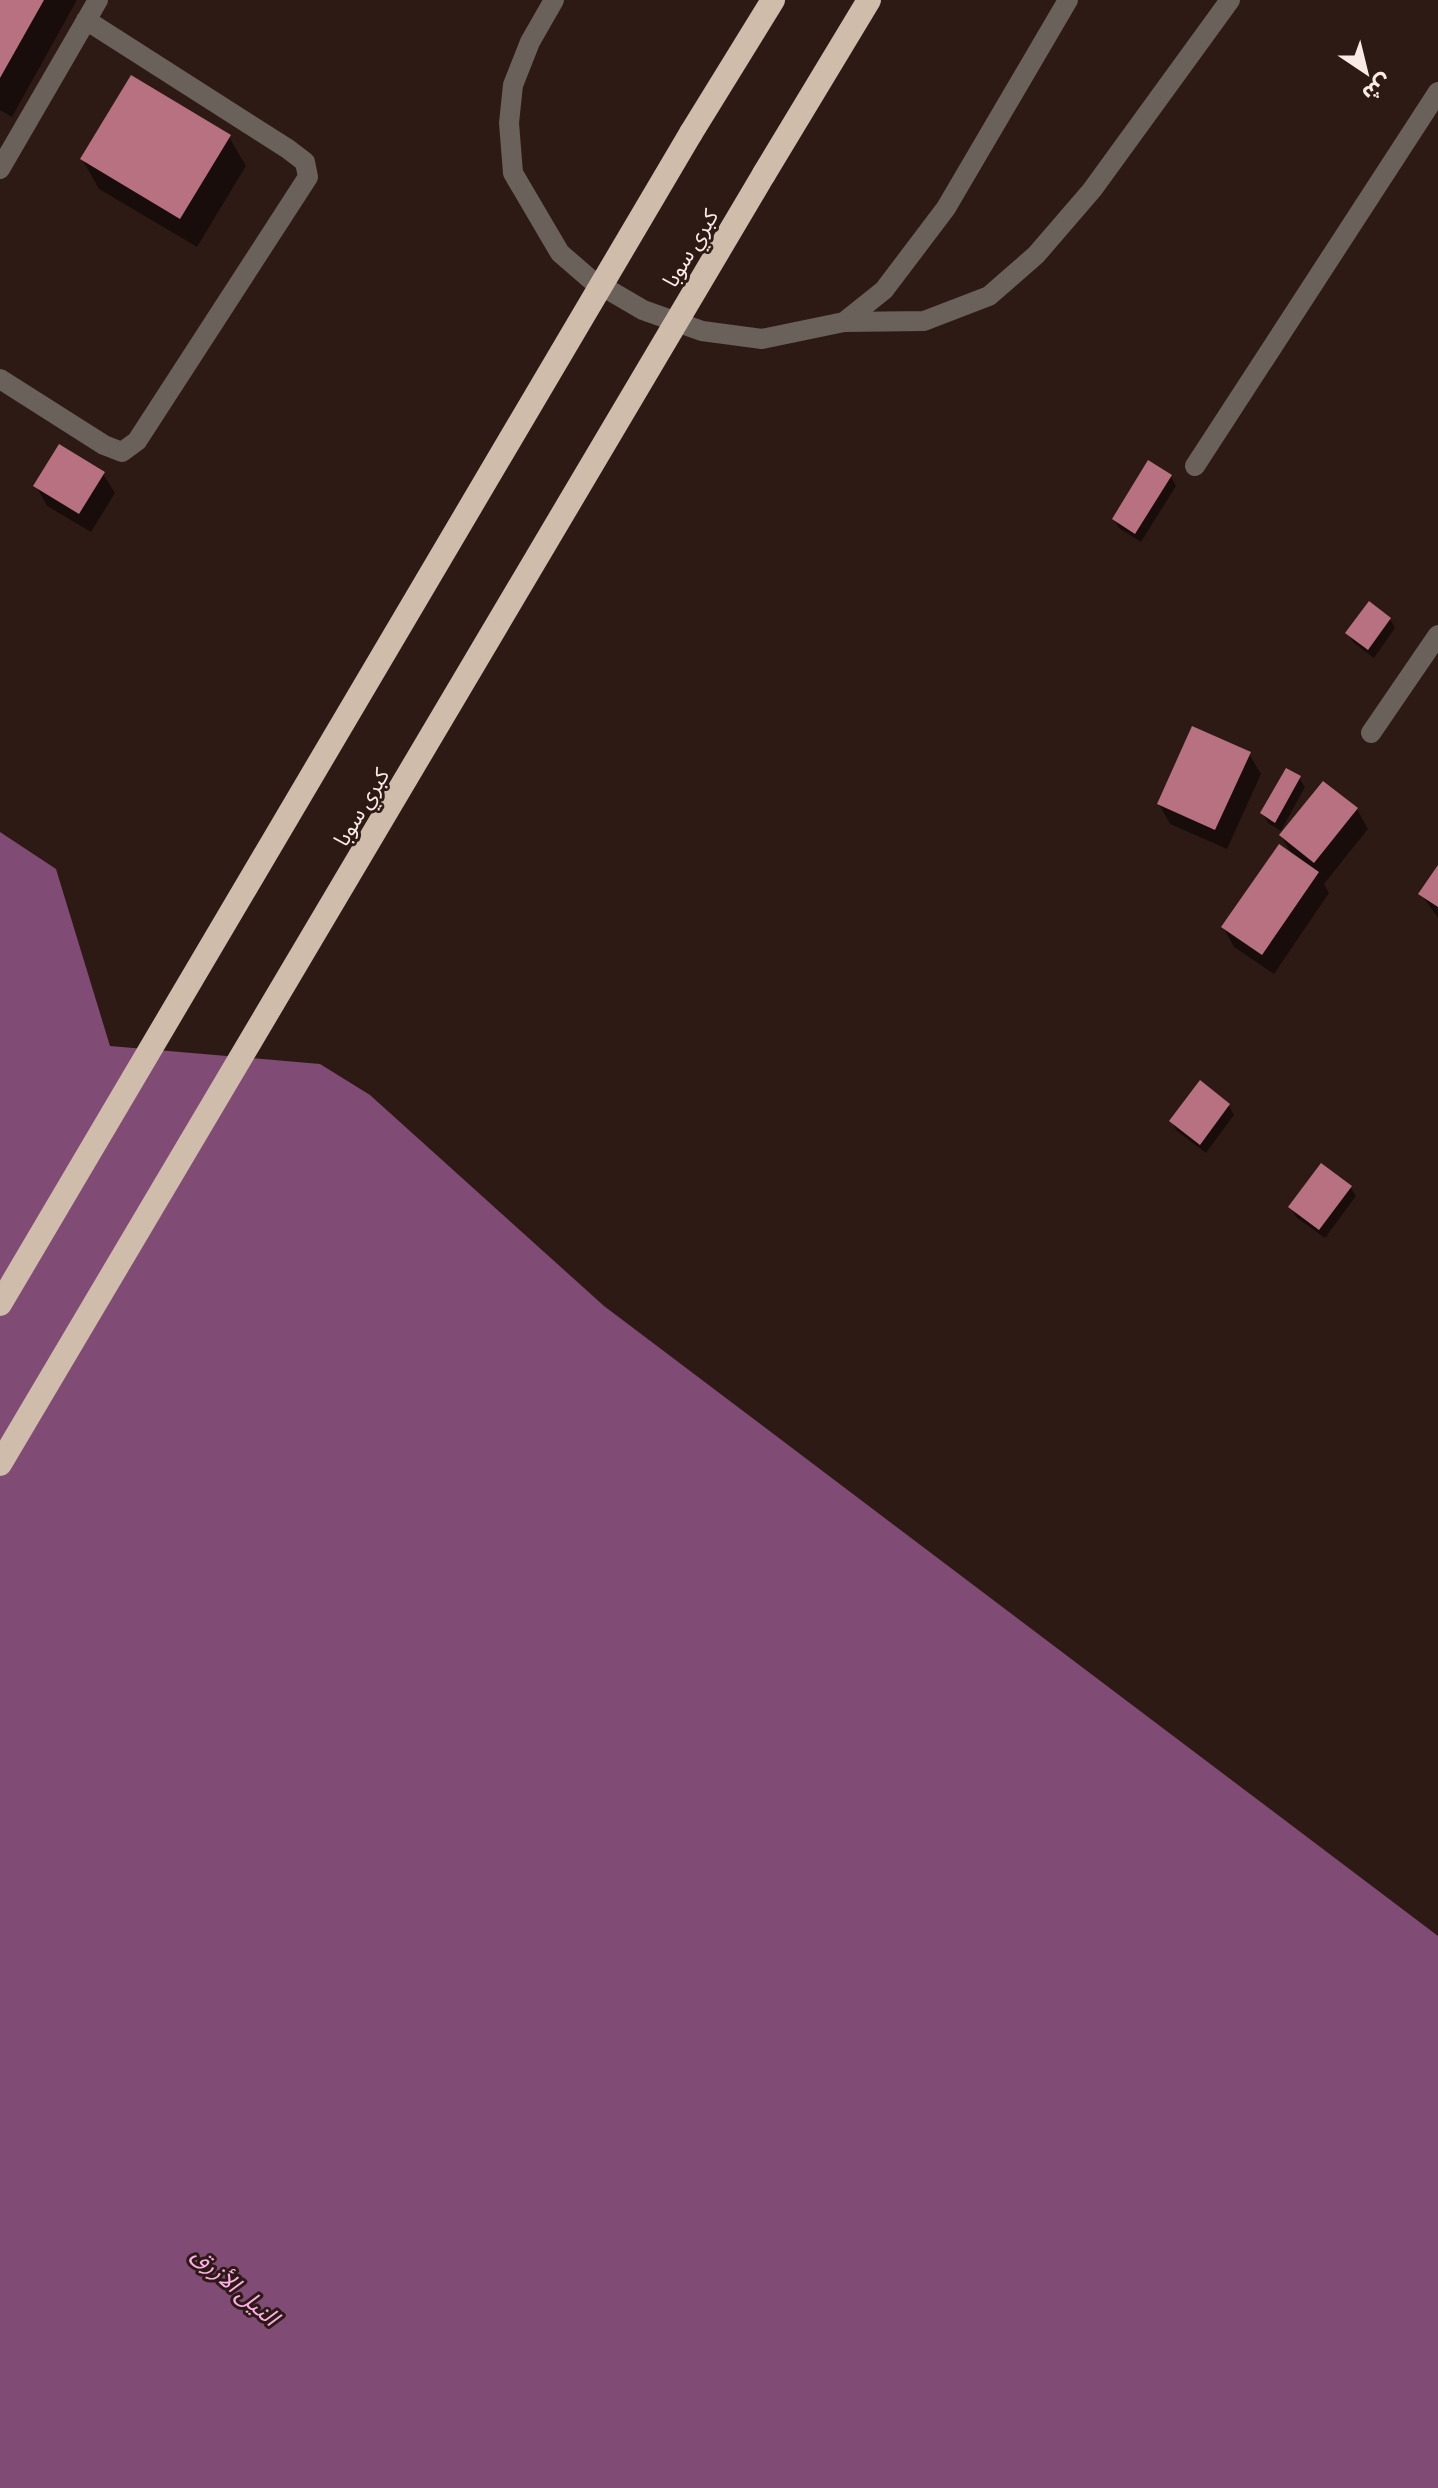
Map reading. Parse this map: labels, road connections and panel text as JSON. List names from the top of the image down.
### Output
{
  "streets": {
    "highway": ["كبري سوبا"]
  },
  "water": ["النيل الأزرق"],
  "north": "bottom right"
}
